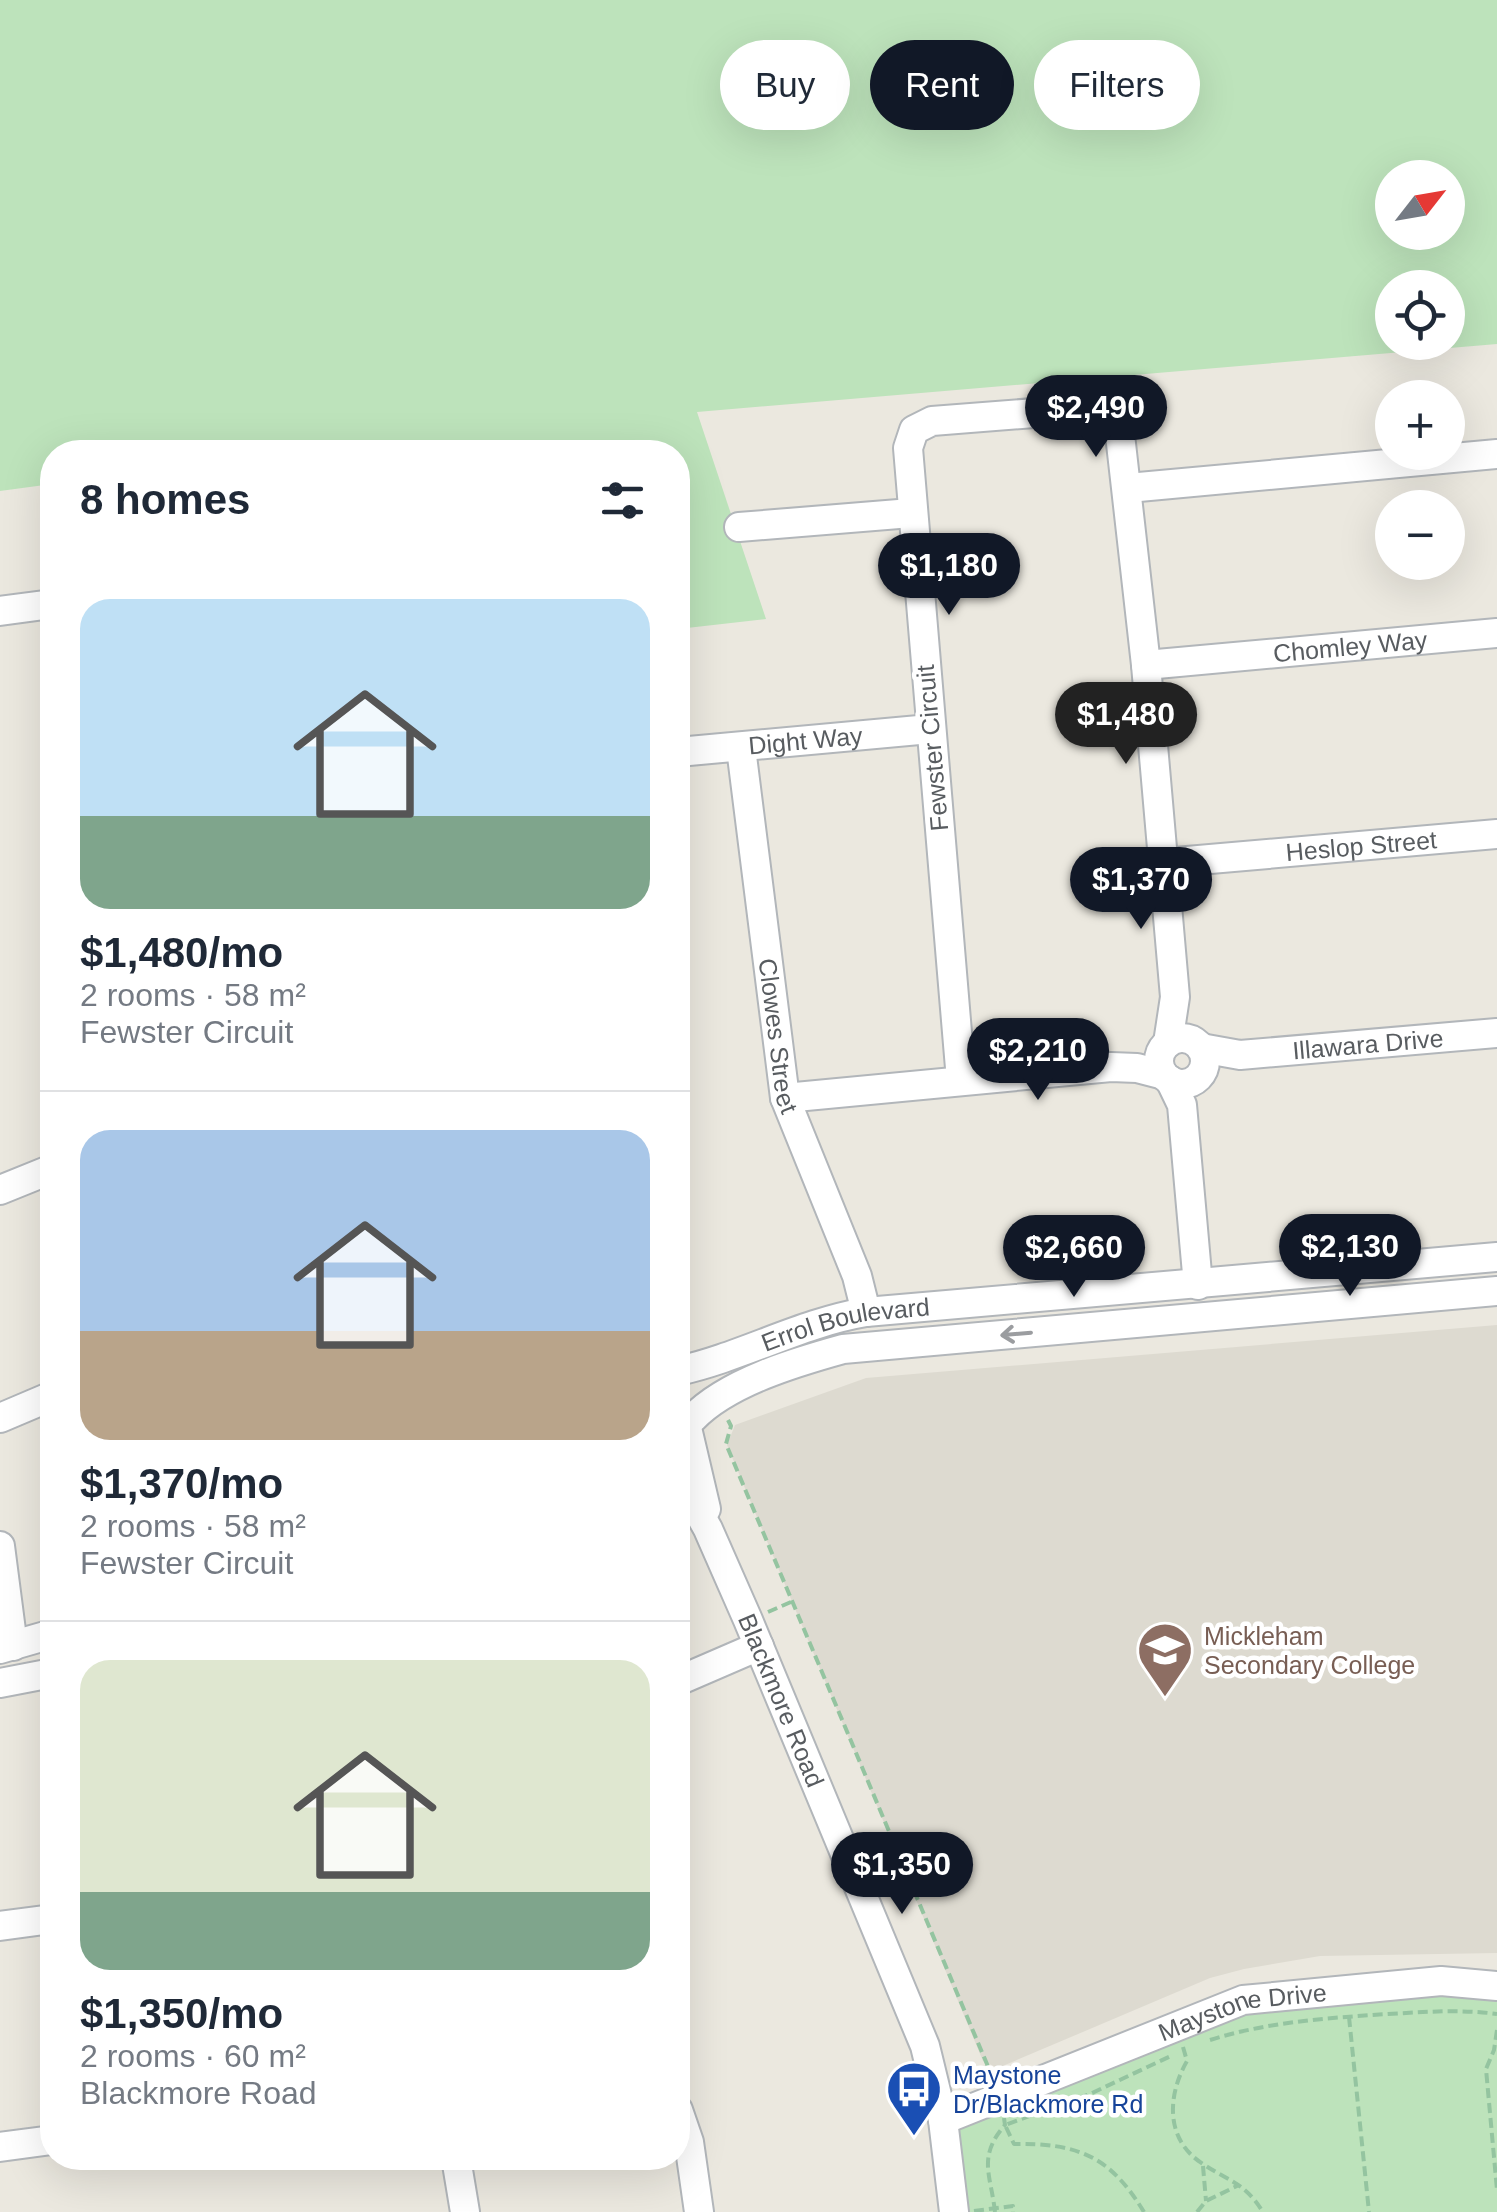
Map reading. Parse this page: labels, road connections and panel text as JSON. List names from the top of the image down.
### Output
{
  "streets": {
    "street": [
      "Chomley Way",
      "Dight Way",
      "Fewster Circuit",
      "Heslop Street",
      "Clowes Street",
      "Illawara Drive",
      "Errol Boulevard",
      "Blackmore Road",
      "Maystone Drive"
    ]
  },
  "crossings": [
    ["Chomley Way", "Fewster Circuit"],
    ["Dight Way", "Fewster Circuit"],
    ["Dight Way", "Clowes Street"],
    ["Fewster Circuit", "Heslop Street"],
    ["Fewster Circuit", "Illawara Drive"],
    ["Clowes Street", "Errol Boulevard"],
    ["Blackmore Road", "Maystone Drive"]
  ],
  "places": {
    "school or university": ["Mickleham Secondary College"],
    "bus stop": ["Maystone Dr/Blackmore Rd"]
  },
  "north": "top right",
  "page": {
    "chip": ["Buy", "Rent", "Filters"],
    "map_buttons": ["+", "−"],
    "price": [
      "$2,490",
      "$1,180",
      "$1,480",
      "$1,370",
      "$2,210",
      "$2,130",
      "$2,660",
      "$1,350"
    ],
    "heading": "8 homes",
    "list": [
      {
        "name": "$1,480/mo",
        "note": "2 rooms · 58 m² · Fewster Circuit"
      },
      {
        "name": "$1,370/mo",
        "note": "2 rooms · 58 m² · Fewster Circuit"
      },
      {
        "name": "$1,350/mo",
        "note": "2 rooms · 60 m² · Blackmore Road"
      }
    ]
  }
}
